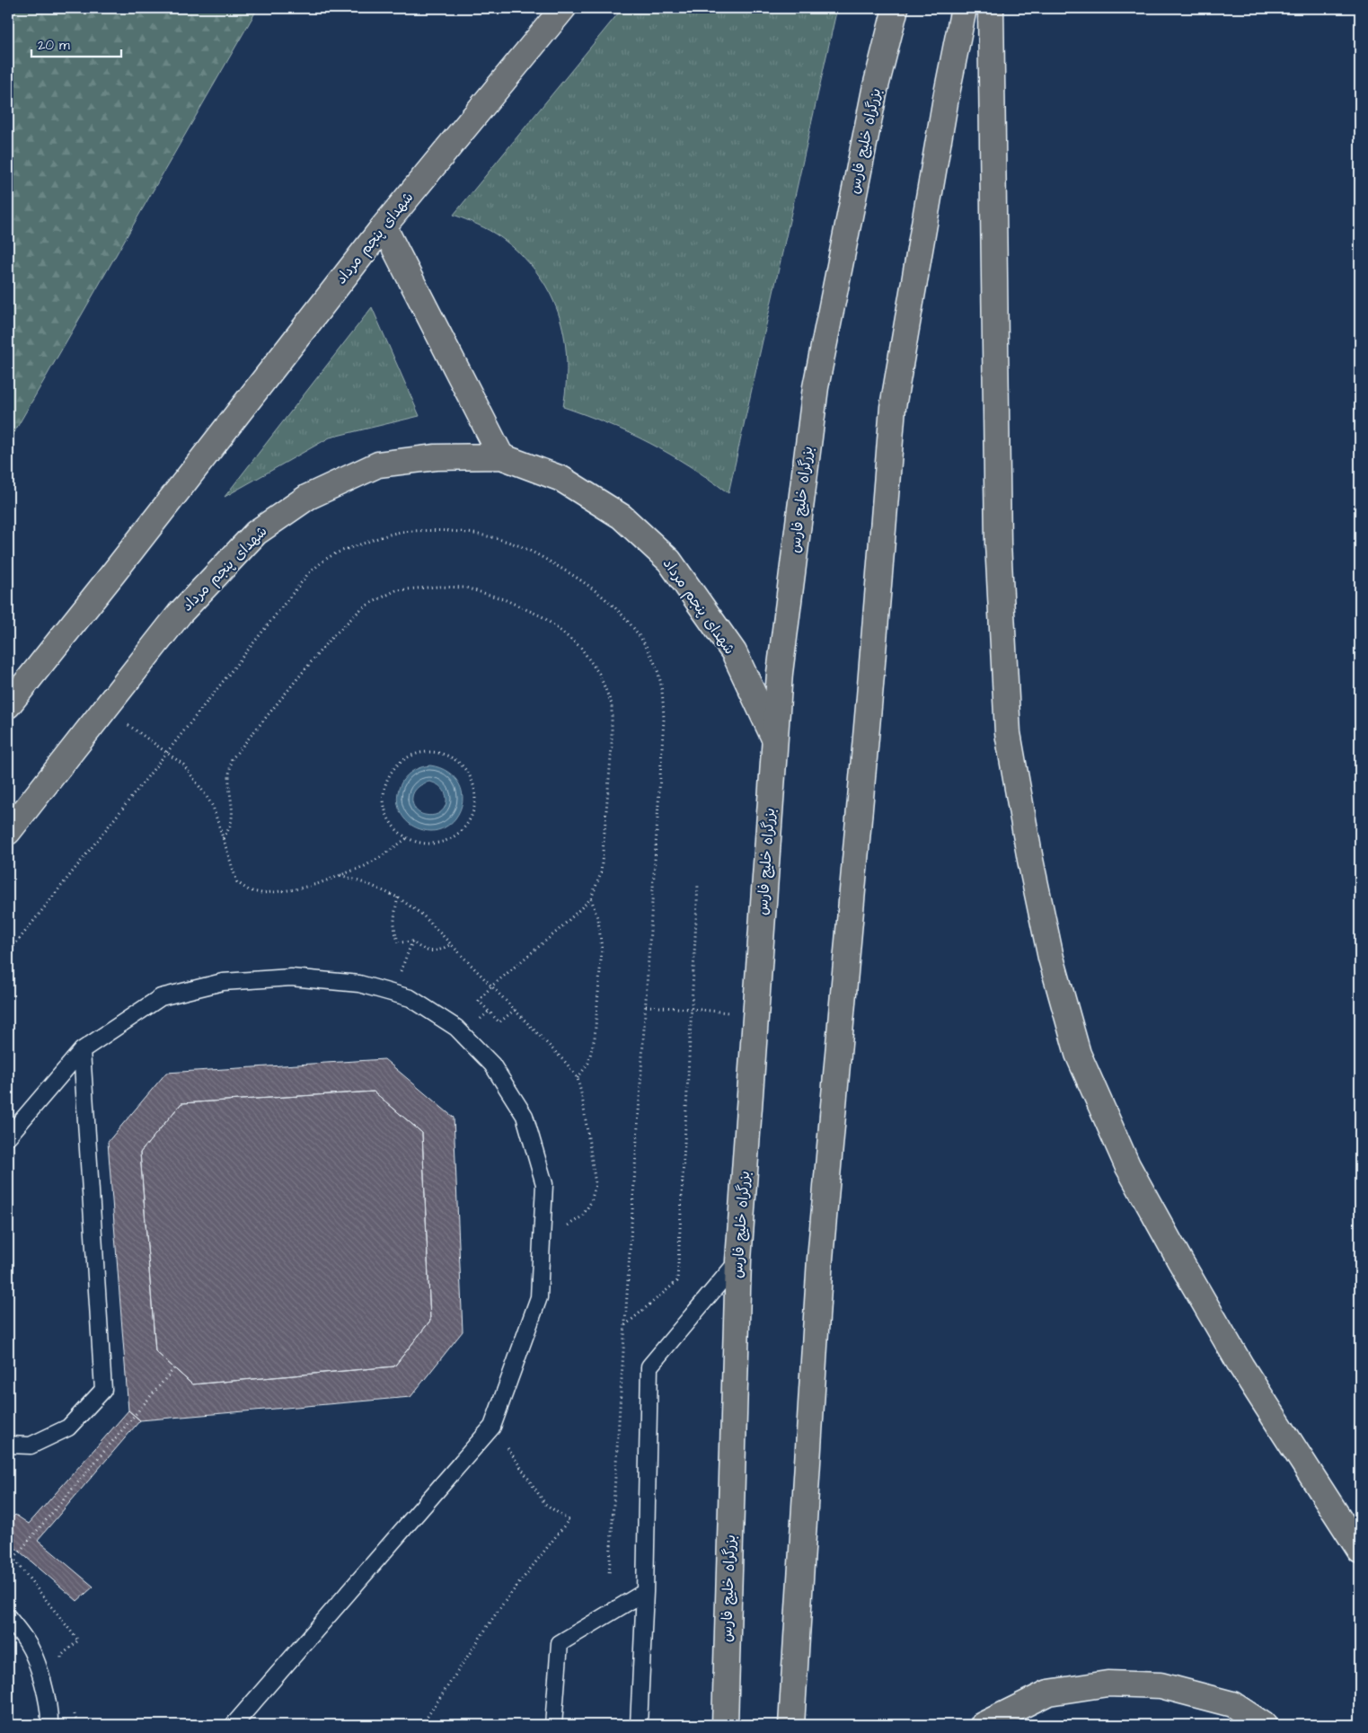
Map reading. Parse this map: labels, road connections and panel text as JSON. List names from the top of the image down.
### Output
{
  "streets": {
    "main road": ["بزرگراه خلیج فارس", "شهدای پنجم مرداد"]
  },
  "crossings": [
    ["بزرگراه خلیج فارس", "شهدای پنجم مرداد"]
  ],
  "scale_bar": "20 m"
}
